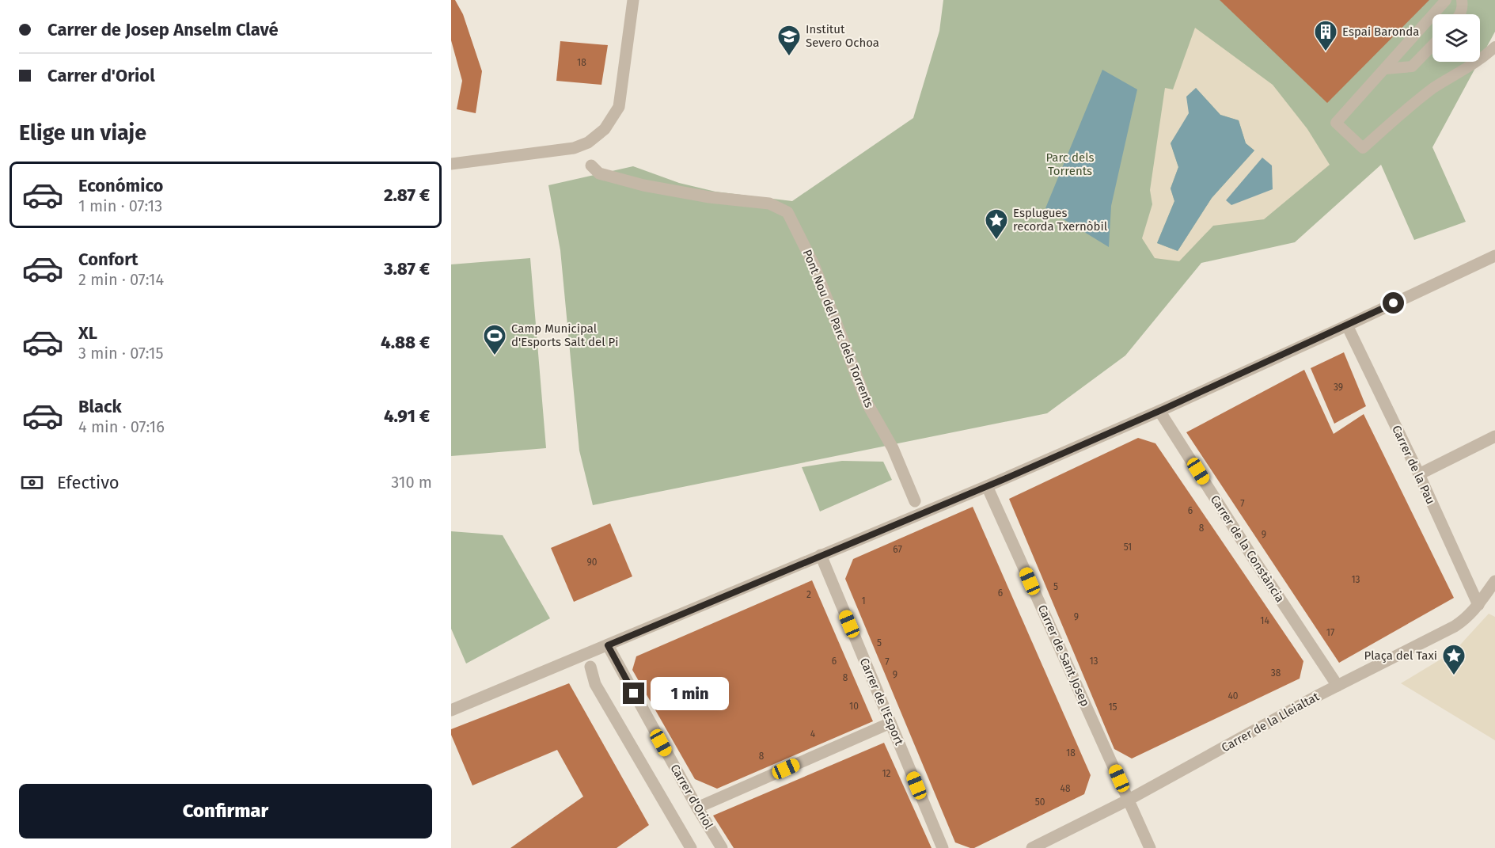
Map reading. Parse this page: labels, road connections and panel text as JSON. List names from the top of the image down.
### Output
{
  "streets": {
    "street": [
      "Pont Nou del Parc dels Torrents",
      "Carrer de la Pau",
      "Carrer de la Constància",
      "Carrer de Sant Josep",
      "Carrer de l'Esport",
      "Carrer de la Lleialtat",
      "Carrer d'Oriol"
    ]
  },
  "crossings": [
    ["Carrer de la Pau", "Carrer de la Lleialtat"],
    ["Carrer de la Constància", "Carrer de la Lleialtat"],
    ["Carrer de Sant Josep", "Carrer de la Lleialtat"]
  ],
  "parks": ["Parc dels Torrents"],
  "places": {
    "building": ["Espai Baronda"],
    "school or university": ["Institut Severo Ochoa"],
    "place": ["Esplugues recorda Txernòbil", "Plaça del Taxi"],
    "sports": ["Camp Municipal d'Esports Salt del Pi"]
  },
  "house_numbers": [
    "18",
    "39",
    "7",
    "6",
    "8",
    "9",
    "51",
    "67",
    "90",
    "13",
    "5",
    "6",
    "2",
    "1",
    "9",
    "14",
    "17",
    "5",
    "6",
    "13",
    "7",
    "38",
    "9",
    "8",
    "40",
    "10",
    "15",
    "4",
    "18",
    "8",
    "12",
    "48",
    "50"
  ],
  "page": {
    "banner": ["Carrer de Josep Anselm Clavé", "Carrer d'Oriol"],
    "heading": "Elige un viaje",
    "list": [
      {
        "name": "Económico",
        "note": "1 min · 07:13",
        "value": "2.87 €"
      },
      {
        "name": "Confort",
        "note": "2 min · 07:14",
        "value": "3.87 €"
      },
      {
        "name": "XL",
        "note": "3 min · 07:15",
        "value": "4.88 €"
      },
      {
        "name": "Black",
        "note": "4 min · 07:16",
        "value": "4.91 €"
      }
    ],
    "pay": ["Efectivo", "310 m"],
    "bubble": "1 min",
    "buttons": "Confirmar"
  }
}
